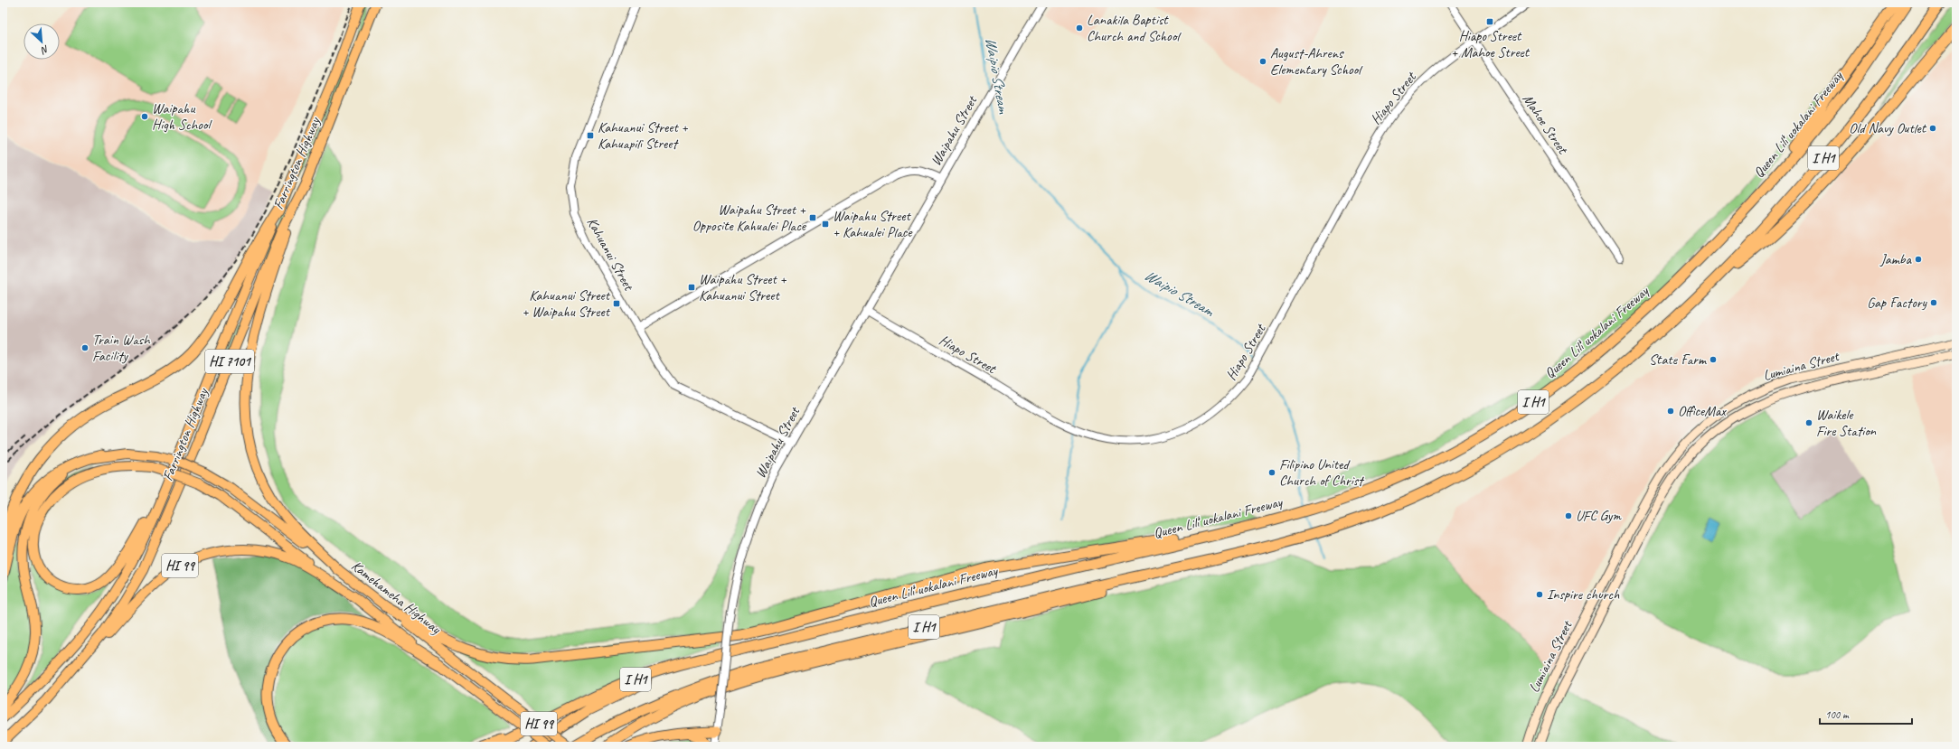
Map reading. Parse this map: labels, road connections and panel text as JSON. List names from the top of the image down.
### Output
{
  "streets": {
    "highway": ["Queen Liliʻuokalani Freeway", "I H1"],
    "main road": [
      "Farrington Highway",
      "HI 7101",
      "Lumiaina Street",
      "HI 99",
      "Kamehameha Highway"
    ],
    "street": [
      "Hiapo Street",
      "Mahoe Street",
      "Waipahu Street",
      "Kahuanui Street"
    ]
  },
  "crossings": [
    ["Hiapo Street", "Mahoe Street"],
    ["Hiapo Street", "Waipahu Street"],
    ["Waipahu Street", "Kahuanui Street"],
    ["Farrington Highway", "HI 99"],
    ["HI 99", "Kamehameha Highway"]
  ],
  "water": ["Waipio Stream"],
  "places": {
    "transit": [
      "Hiapo Street + Mahoe Street",
      "Kahuanui Street + Kahuapili Street",
      "Waipahu Street + Opposite Kahualei Place",
      "Waipahu Street + Kahualei Place",
      "Waipahu Street + Kahuanui Street",
      "Kahuanui Street + Waipahu Street"
    ],
    "other": [
      "Lanakila Baptist Church and School",
      "August-Ahrens Elementary School",
      "Waipahu High School",
      "Old Navy Outlet",
      "Jamba",
      "Gap Factory",
      "Train Wash Facility",
      "State Farm",
      "OfficeMax",
      "Waikele Fire Station",
      "Filipino United Church of Christ",
      "UFC Gym",
      "Inspire church"
    ]
  },
  "scale_bar": "100 m",
  "north": "bottom right"
}
